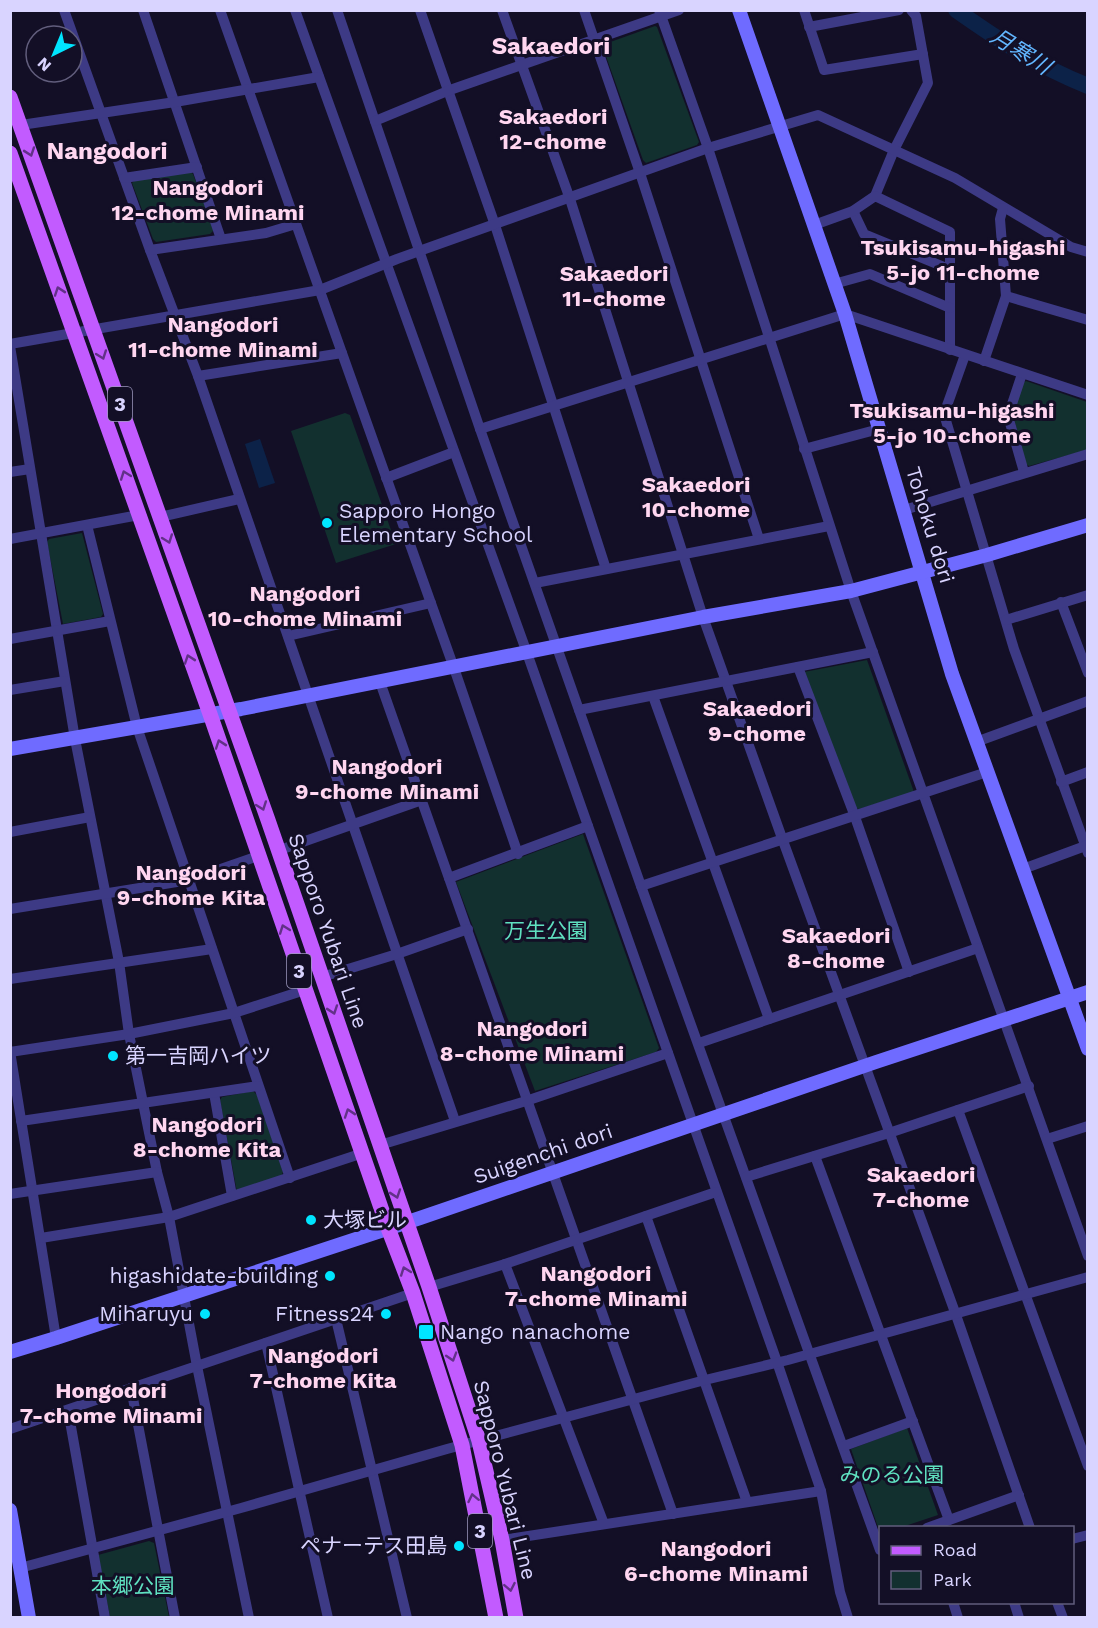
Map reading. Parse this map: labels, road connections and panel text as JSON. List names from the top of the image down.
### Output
{
  "streets": {
    "main road": ["3", "Sapporo Yubari Line"],
    "street": ["Tohoku dori", "Suigenchi dori"]
  },
  "crossings": [
    ["Tohoku dori", "Suigenchi dori"],
    ["Sapporo Yubari Line", "Suigenchi dori"]
  ],
  "districts": [
    "Sakaedori",
    "Sakaedori 12-chome",
    "Nangodori",
    "Nangodori 12-chome Minami",
    "Tsukisamu-higashi 5-jo 11-chome",
    "Sakaedori 11-chome",
    "Nangodori 11-chome Minami",
    "Tsukisamu-higashi 5-jo 10-chome",
    "Sakaedori 10-chome",
    "Nangodori 10-chome Minami",
    "Sakaedori 9-chome",
    "Nangodori 9-chome Minami",
    "Nangodori 9-chome Kita",
    "Sakaedori 8-chome",
    "Nangodori 8-chome Minami",
    "Nangodori 8-chome Kita",
    "Sakaedori 7-chome",
    "Nangodori 7-chome Minami",
    "Nangodori 7-chome Kita",
    "Hongodori 7-chome Minami",
    "Nangodori 6-chome Minami"
  ],
  "water": ["月寒川"],
  "parks": ["万生公園", "みのる公園", "本郷公園"],
  "places": {
    "other": [
      "Sapporo Hongo Elementary School",
      "第一吉岡ハイツ",
      "大塚ビル",
      "higashidate-building",
      "Miharuyu",
      "Fitness24",
      "ペナーテス田島"
    ],
    "transit": ["Nango nanachome"]
  },
  "legend": ["Road", "Park"],
  "north": "bottom left"
}
